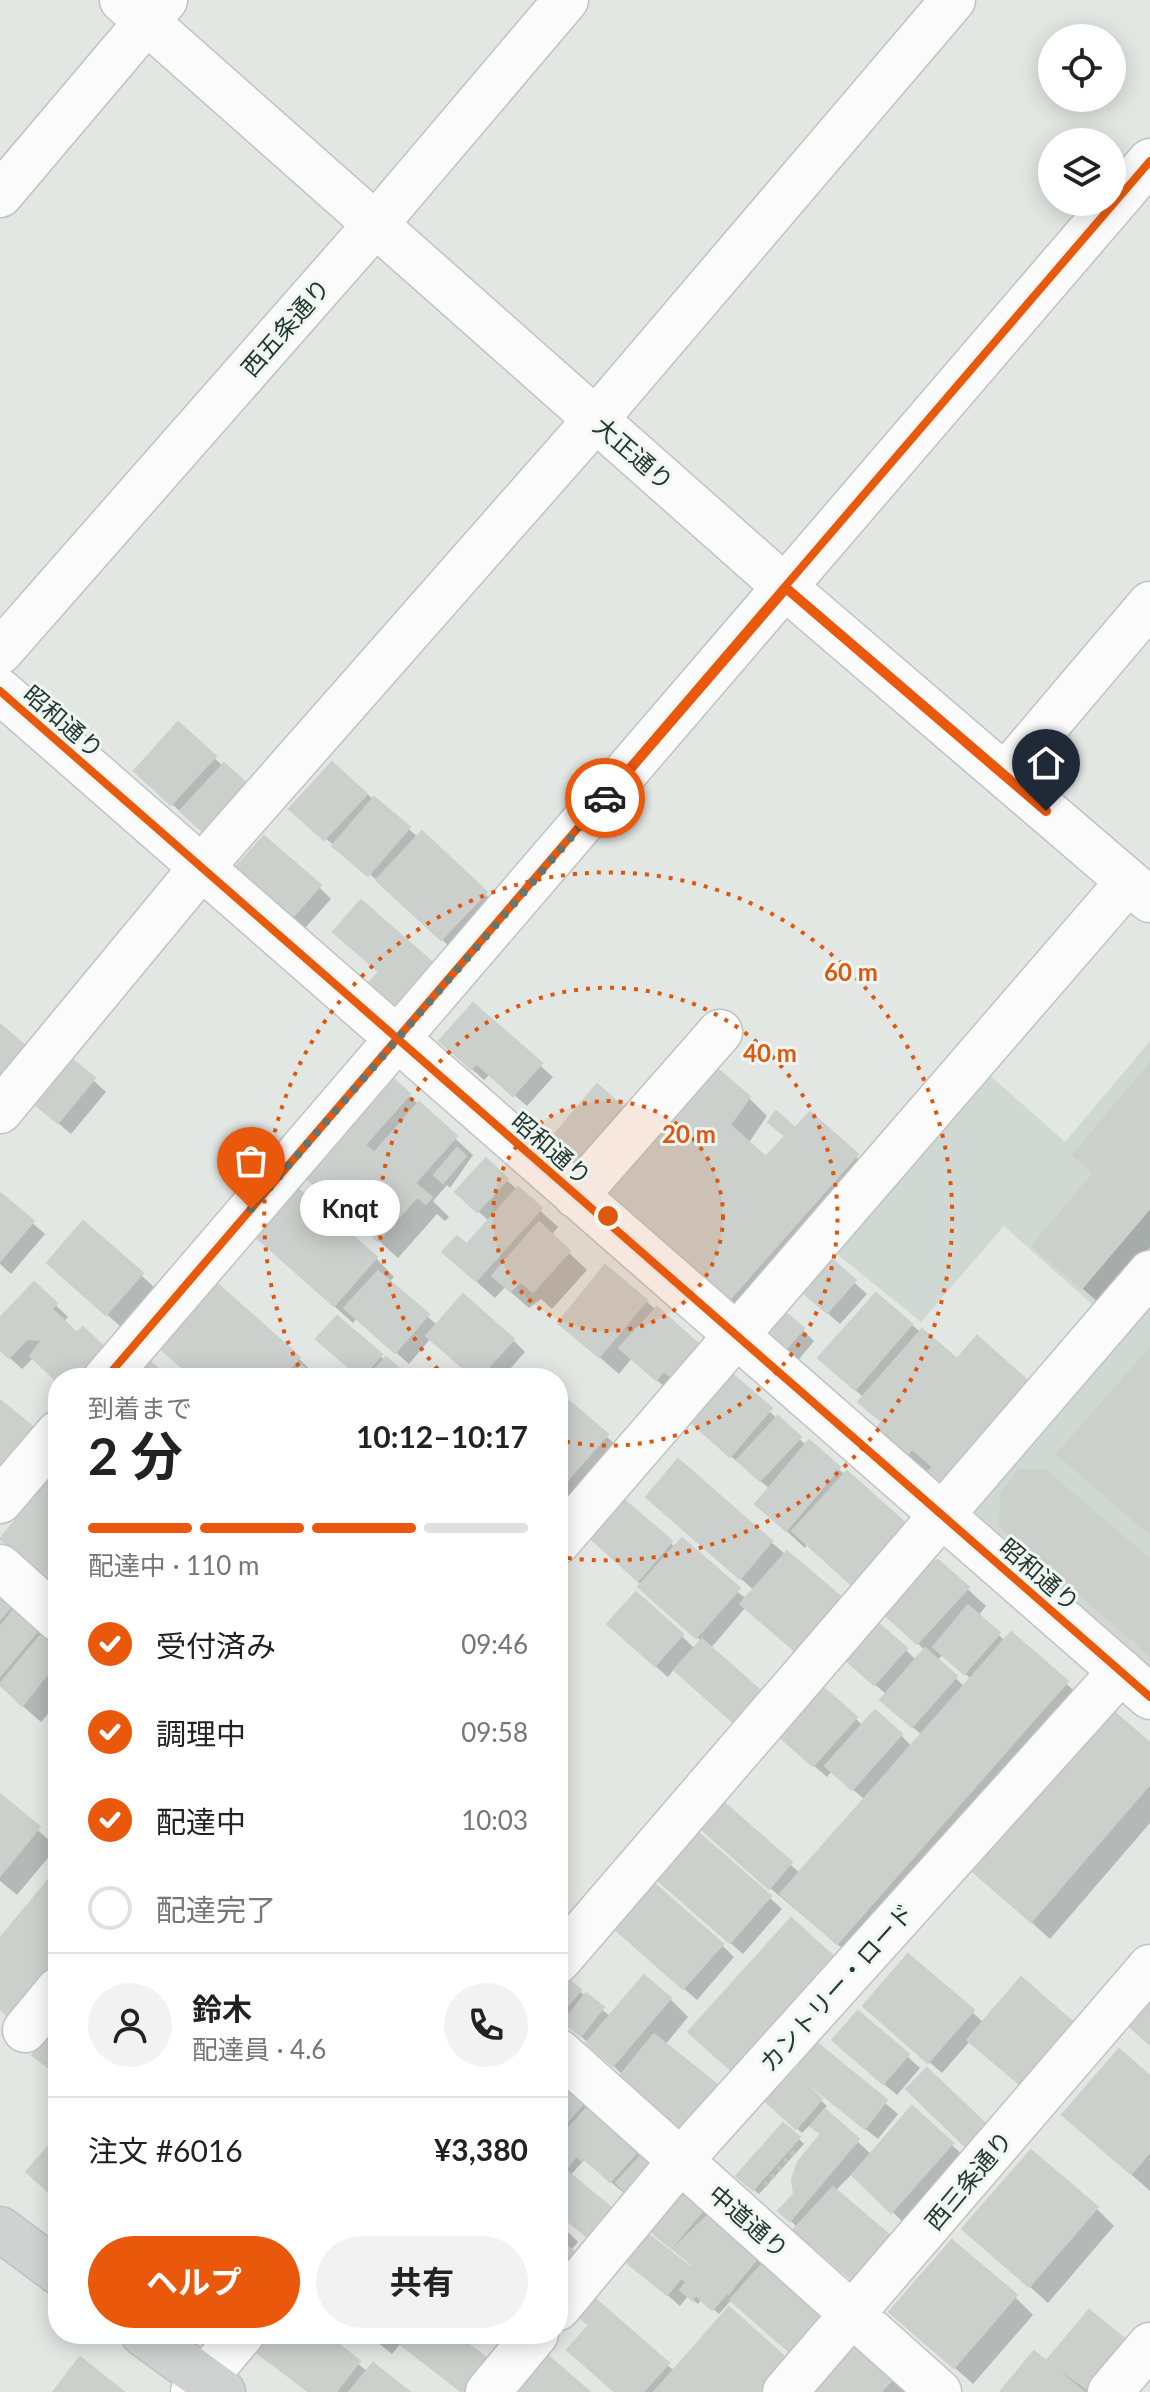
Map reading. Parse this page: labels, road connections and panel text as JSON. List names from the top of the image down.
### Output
{
  "streets": {
    "street": [
      "西五条通り",
      "大正通り",
      "昭和通り",
      "カントリー・ロード",
      "西三条通り",
      "中道通り"
    ]
  },
  "crossings": [
    ["西五条通り", "大正通り"],
    ["昭和通り", "カントリー・ロード"],
    ["カントリー・ロード", "中道通り"],
    ["西三条通り", "中道通り"]
  ],
  "places": ["Knqt"],
  "page": {
    "bubble": "Knqt",
    "heading": ["2 分", "到着まで", "10:12–10:17"],
    "panel": [
      "鈴木",
      "配達員 · 4.6",
      "注文 #6016",
      "¥3,380"
    ],
    "bar": "配達中 · 110 m",
    "list": [
      ["受付済み", "09:46"],
      ["調理中", "09:58"],
      ["配達中", "10:03"],
      "配達完了"
    ],
    "buttons": ["ヘルプ", "共有"]
  },
  "rings": ["60 m", "40 m", "20 m"]
}
